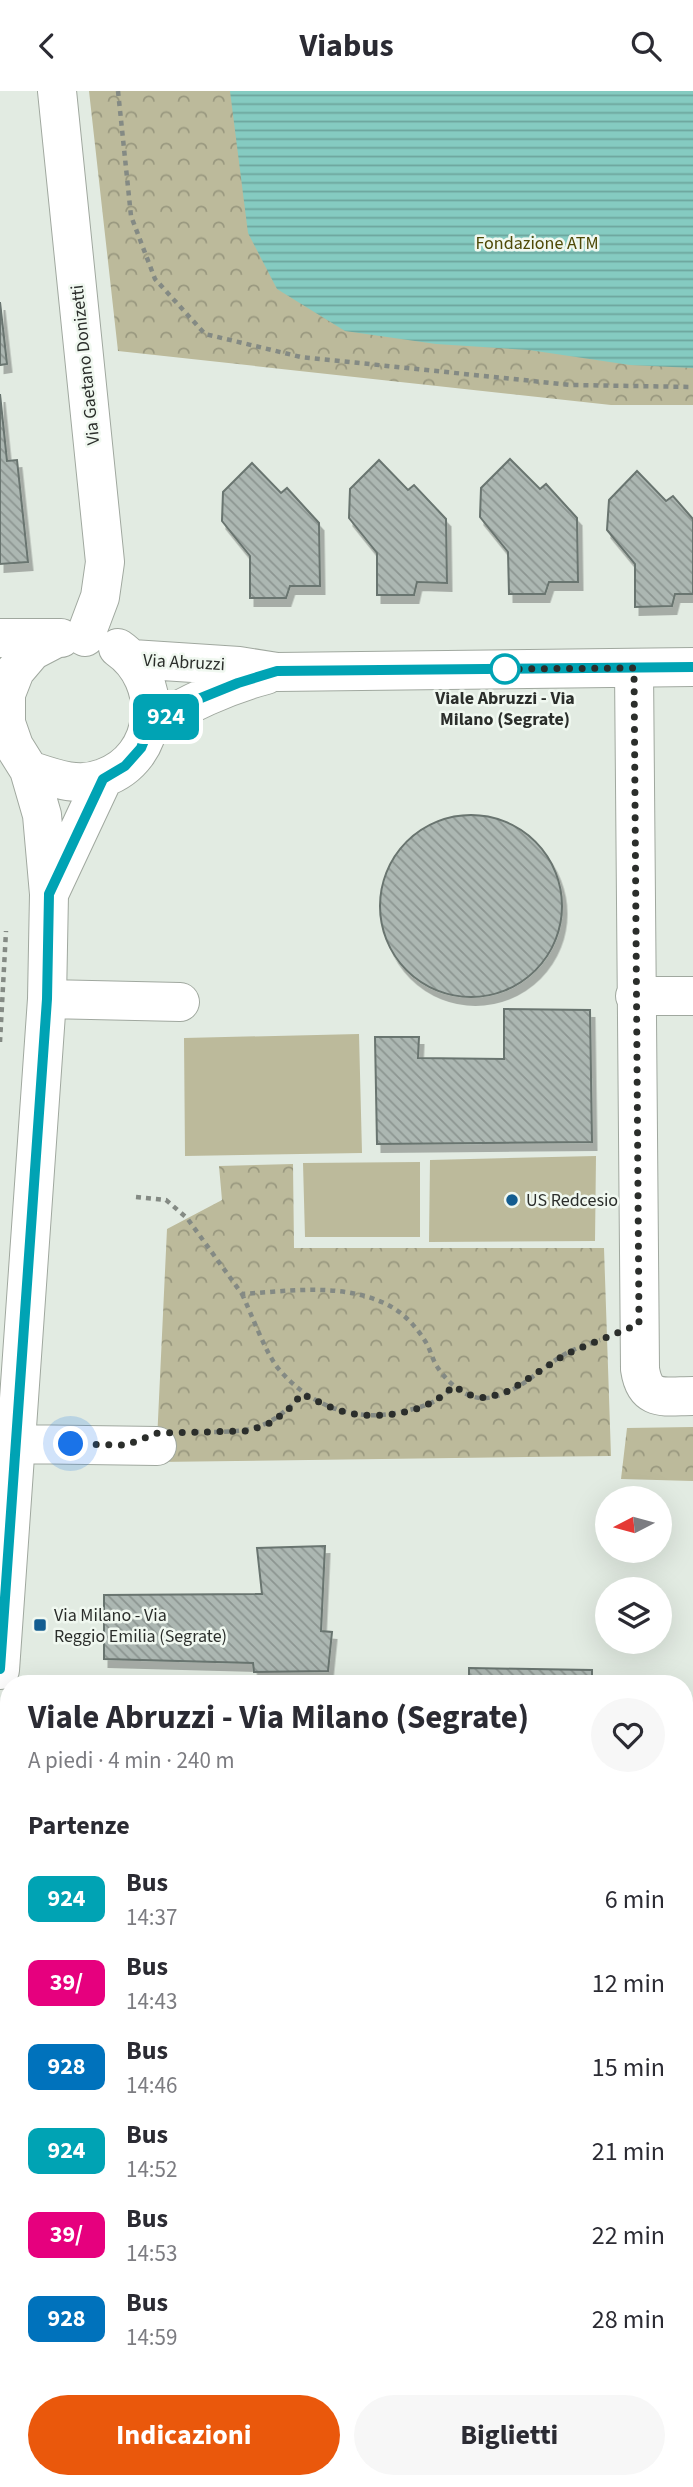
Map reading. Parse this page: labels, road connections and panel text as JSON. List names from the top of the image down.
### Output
{
  "streets": {
    "street": ["Via Gaetano Donizetti", "Via Abruzzi"]
  },
  "crossings": [
    ["Via Gaetano Donizetti", "Via Abruzzi"]
  ],
  "parks": ["Fondazione ATM"],
  "places": {
    "other": ["Viale Abruzzi - Via Milano (Segrate)", "US Redcesio"],
    "transit": ["Via Milano - Via Reggio Emilia (Segrate)"]
  },
  "lines": ["bus line 924"],
  "north": "left",
  "page": {
    "header": "Viabus",
    "on_map": "924",
    "heading": [
      ["Viale Abruzzi - Via Milano (Segrate)", "A piedi · 4 min · 240 m"],
      "Partenze"
    ],
    "list": [
      {
        "mark": "924",
        "name": "Bus",
        "note": "14:37",
        "value": "6 min"
      },
      {
        "mark": "39/",
        "name": "Bus",
        "note": "14:43",
        "value": "12 min"
      },
      {
        "mark": "928",
        "name": "Bus",
        "note": "14:46",
        "value": "15 min"
      },
      {
        "mark": "924",
        "name": "Bus",
        "note": "14:52",
        "value": "21 min"
      },
      {
        "mark": "39/",
        "name": "Bus",
        "note": "14:53",
        "value": "22 min"
      },
      {
        "mark": "928",
        "name": "Bus",
        "note": "14:59",
        "value": "28 min"
      }
    ],
    "buttons": ["Indicazioni", "Biglietti"]
  }
}
